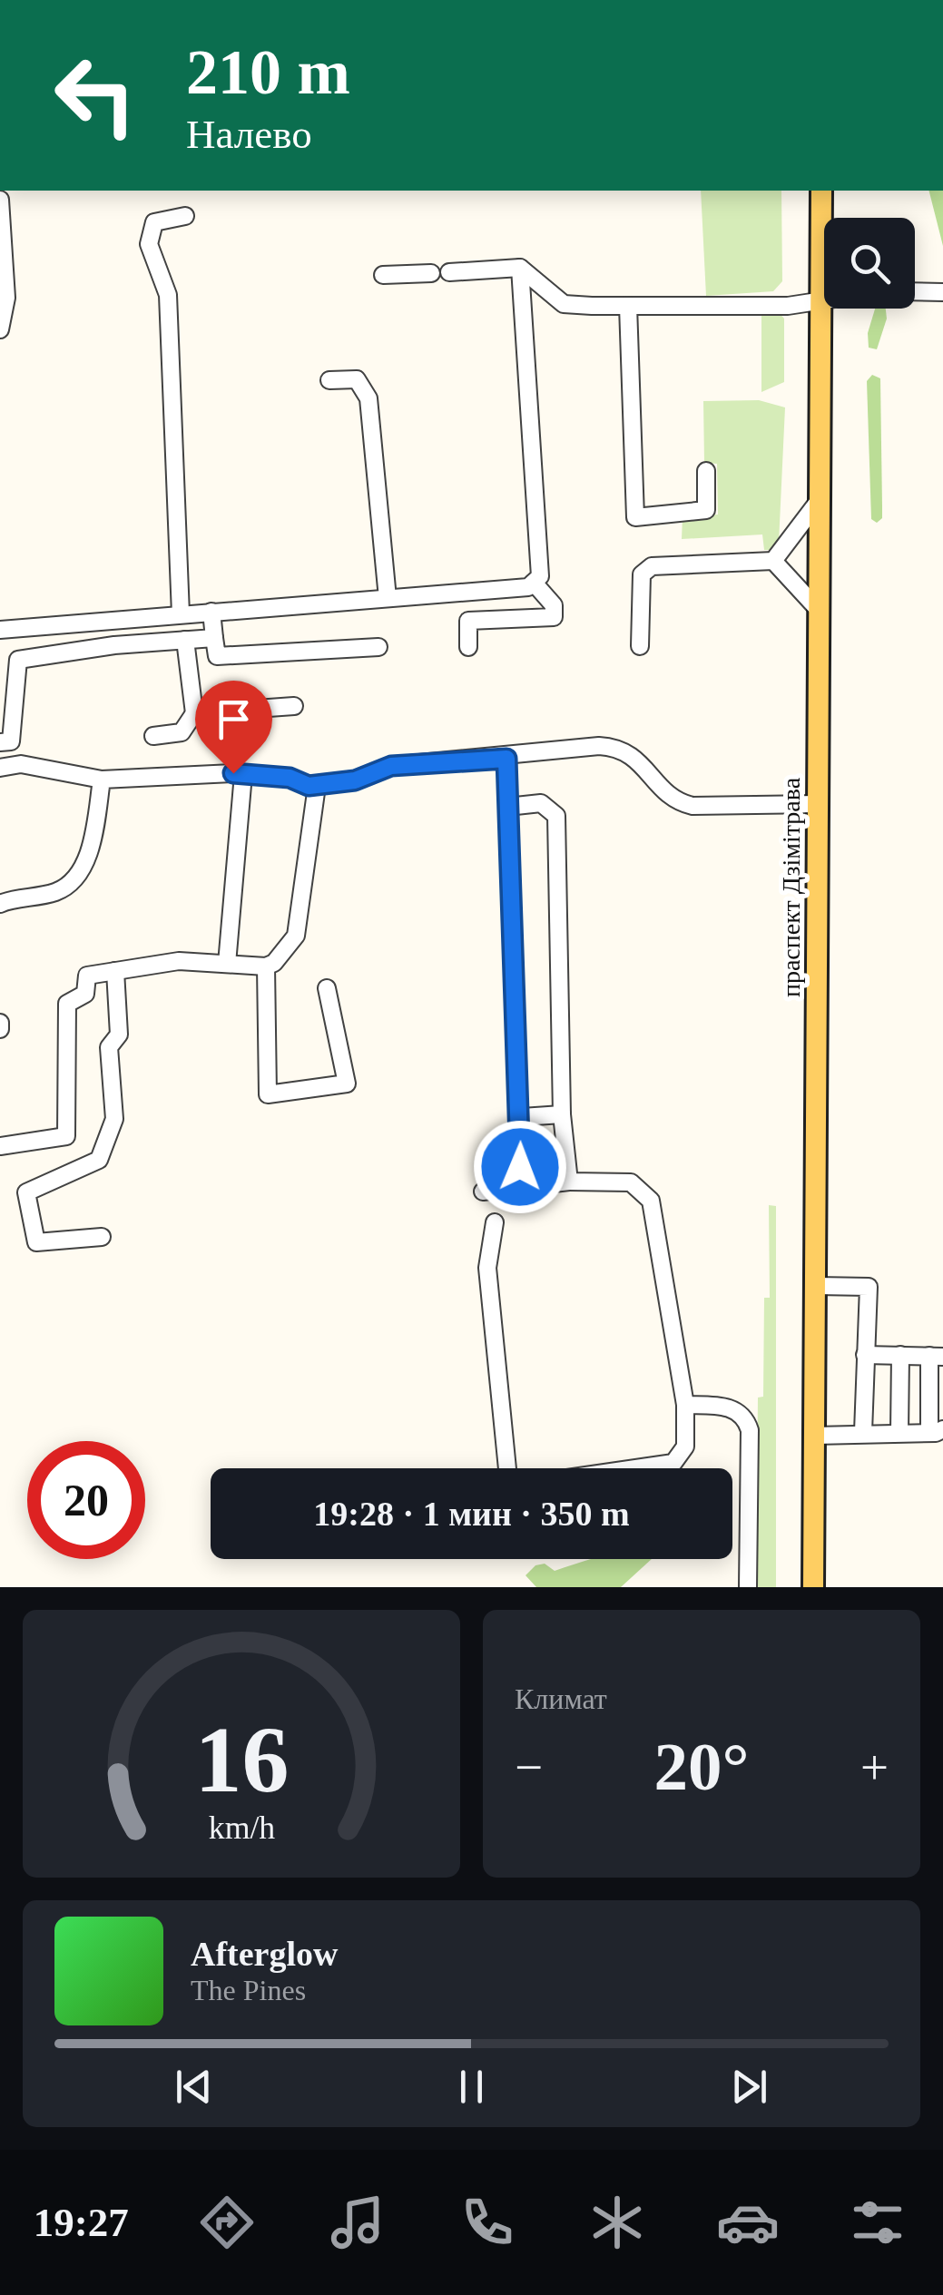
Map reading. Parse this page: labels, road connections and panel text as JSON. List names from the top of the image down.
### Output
{
  "streets": {
    "main road": ["праспект Дзімітрава"]
  },
  "page": {
    "turn": ["210 m", "Налево"],
    "limit": "20",
    "trip": "19:28 · 1 мин · 350 m",
    "tile": "Климат",
    "heat": ["−", "20°", "+"],
    "song": ["Afterglow", "The Pines"],
    "tabs": "19:27",
    "gauge": ["16", "km/h"]
  }
}
